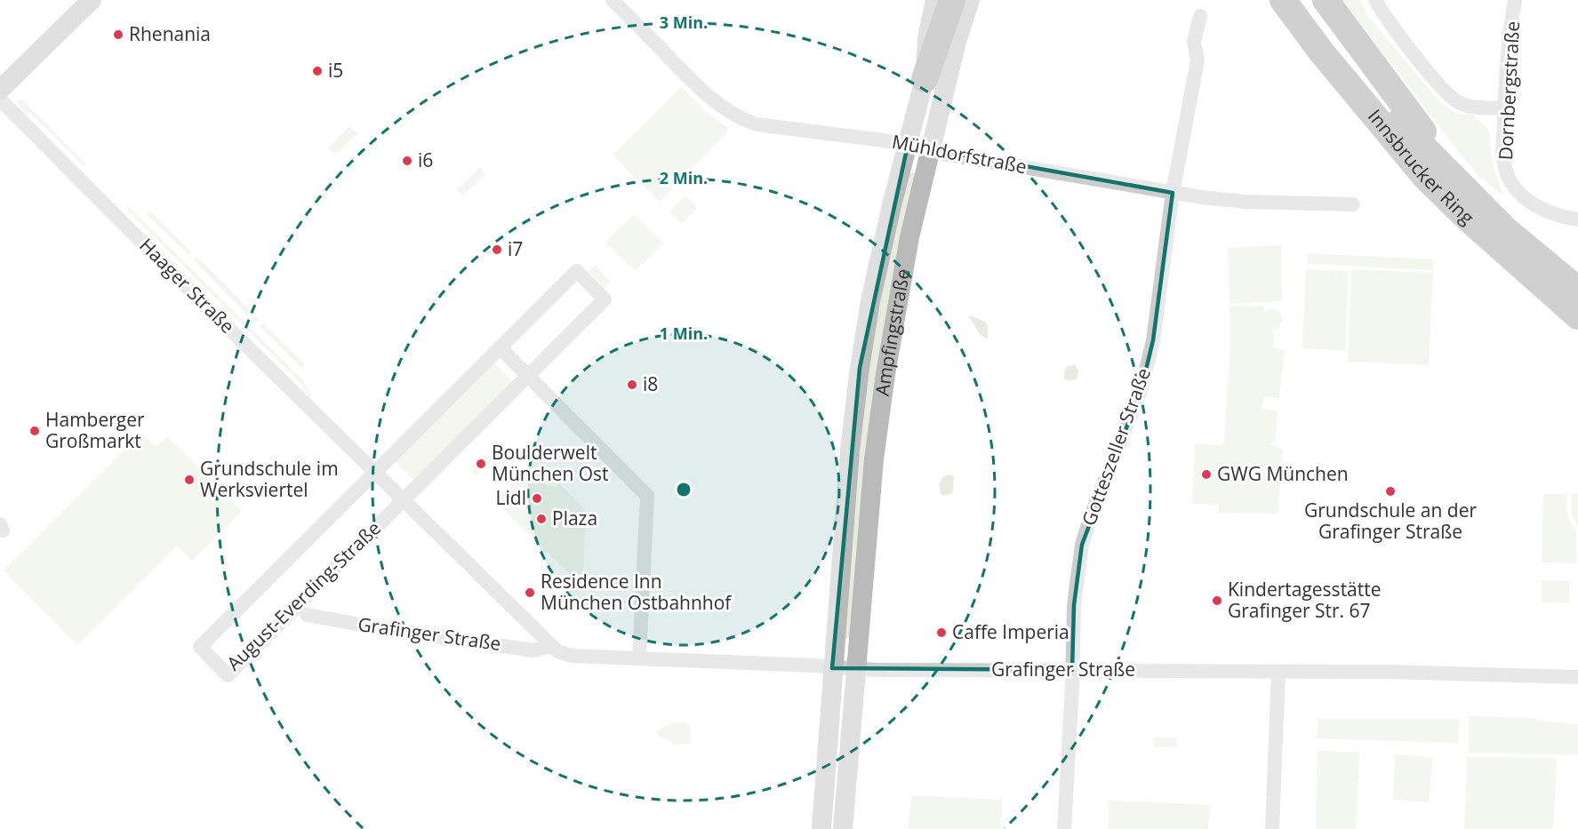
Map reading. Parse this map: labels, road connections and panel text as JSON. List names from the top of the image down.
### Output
{
  "streets": {
    "highway": ["Innsbrucker Ring"],
    "main road": ["Ampfingstraße"],
    "street": [
      "Dornbergstraße",
      "Mühldorfstraße",
      "Haager Straße",
      "Gotteszeller Straße",
      "August-Everding-Straße",
      "Grafinger Straße"
    ]
  },
  "crossings": [
    ["Mühldorfstraße", "Ampfingstraße"],
    ["Mühldorfstraße", "Gotteszeller Straße"],
    ["Haager Straße", "August-Everding-Straße"],
    ["Ampfingstraße", "Grafinger Straße"],
    ["Gotteszeller Straße", "Grafinger Straße"],
    ["August-Everding-Straße", "Grafinger Straße"]
  ],
  "places": [
    "Rhenania",
    "i5",
    "i6",
    "i7",
    "i8",
    "Hamberger Großmarkt",
    "Boulderwelt München Ost",
    "GWG München",
    "Grundschule im Werksviertel",
    "Grundschule an der Grafinger Straße",
    "Lidl",
    "Plaza",
    "Residence Inn München Ostbahnhof",
    "Kindertagesstätte Grafinger Str. 67",
    "Caffe Imperia"
  ],
  "rings": ["3 Min.", "2 Min.", "1 Min."]
}
